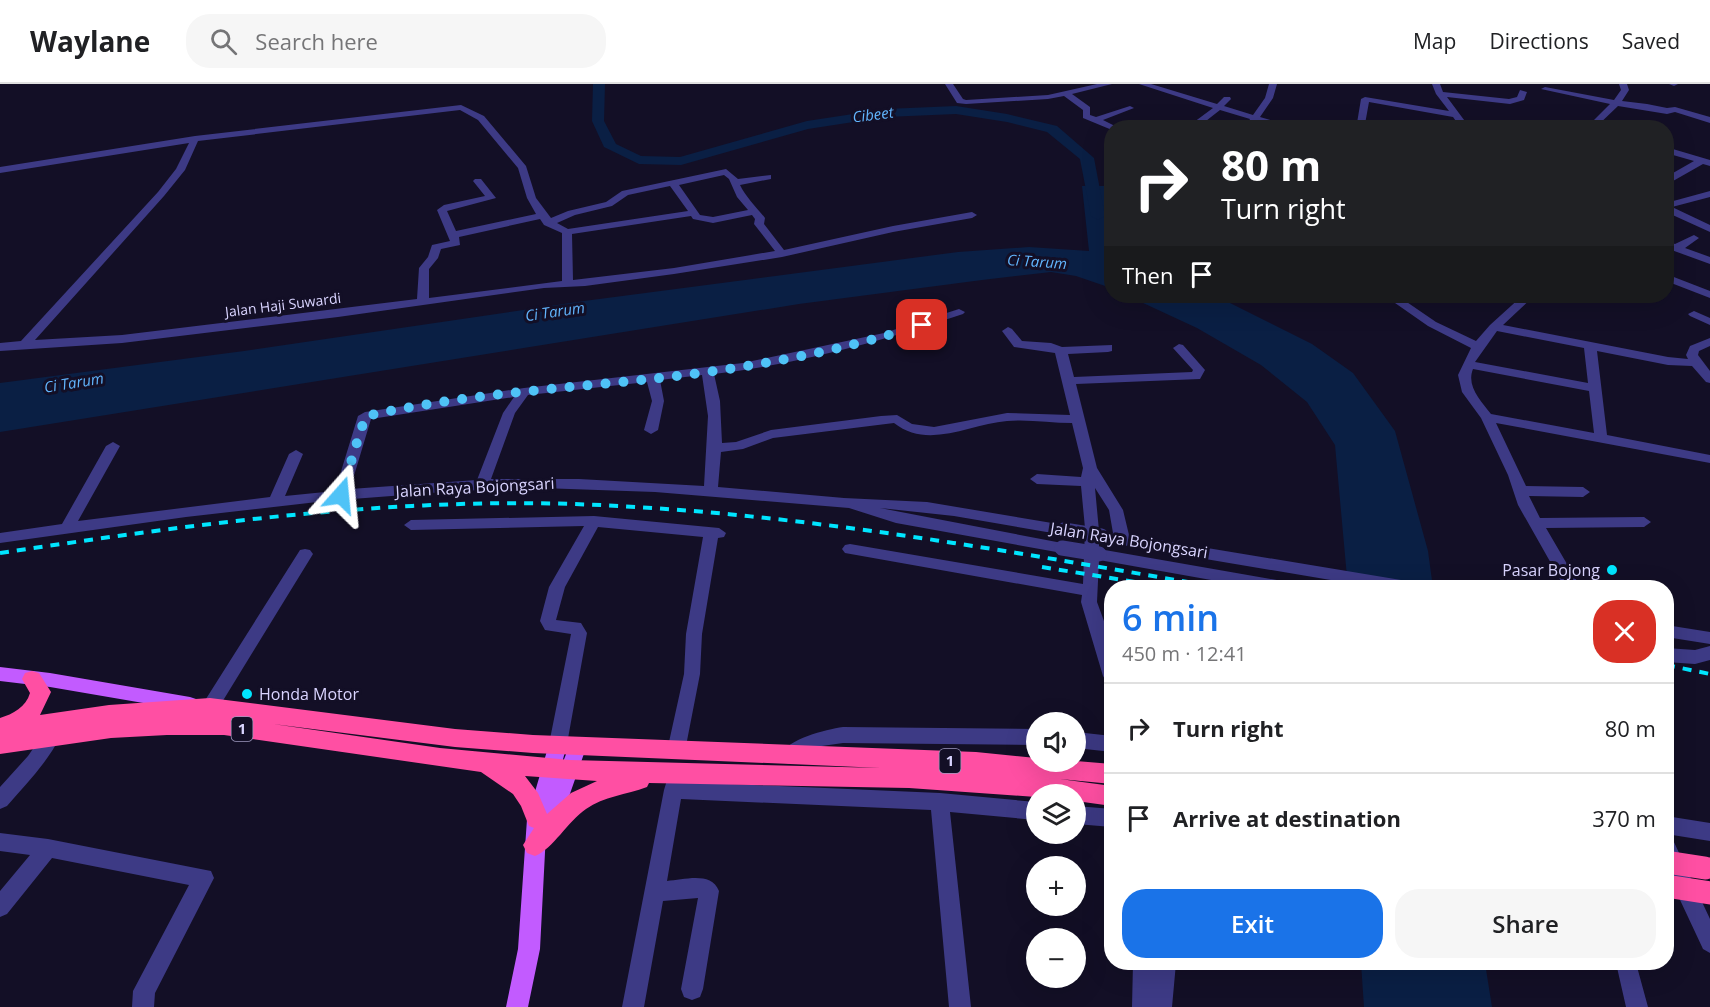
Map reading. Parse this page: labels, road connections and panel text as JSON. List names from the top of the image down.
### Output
{
  "streets": {
    "highway": ["1"],
    "street": ["Jalan Haji Suwardi", "Jalan Raya Bojongsari"]
  },
  "water": ["Cibeet", "Ci Tarum"],
  "places": ["Pasar Bojong", "Honda Motor"],
  "page": {
    "header": "Waylane",
    "search": "Search here",
    "nav": ["Map", "Directions", "Saved"],
    "turn": ["80 m", "Turn right"],
    "then": "Then",
    "heading": ["6 min", "450 m · 12:41"],
    "list": [
      {
        "name": "Turn right",
        "value": "80 m"
      },
      {
        "name": "Arrive at destination",
        "value": "370 m"
      }
    ],
    "map_buttons": ["+", "−"],
    "buttons": ["Exit", "Share"]
  }
}
